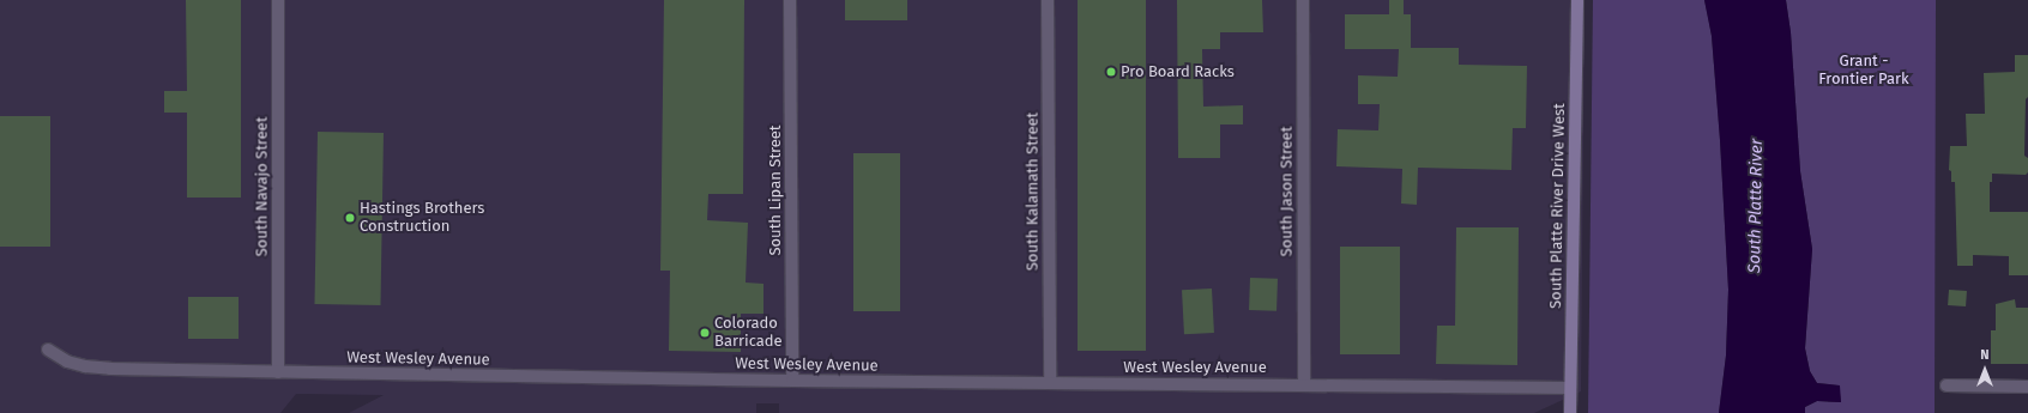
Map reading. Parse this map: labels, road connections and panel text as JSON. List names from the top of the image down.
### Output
{
  "streets": {
    "street": [
      "South Navajo Street",
      "South Lipan Street",
      "South Kalamath Street",
      "South Jason Street",
      "South Platte River Drive West",
      "West Wesley Avenue"
    ]
  },
  "crossings": [
    ["South Navajo Street", "West Wesley Avenue"],
    ["South Lipan Street", "West Wesley Avenue"],
    ["South Kalamath Street", "West Wesley Avenue"],
    ["South Jason Street", "West Wesley Avenue"],
    ["South Platte River Drive West", "West Wesley Avenue"]
  ],
  "water": ["South Platte River"],
  "parks": ["Grant - Frontier Park"],
  "places": ["Pro Board Racks", "Hastings Brothers Construction", "Colorado Barricade"],
  "north": "top"
}
